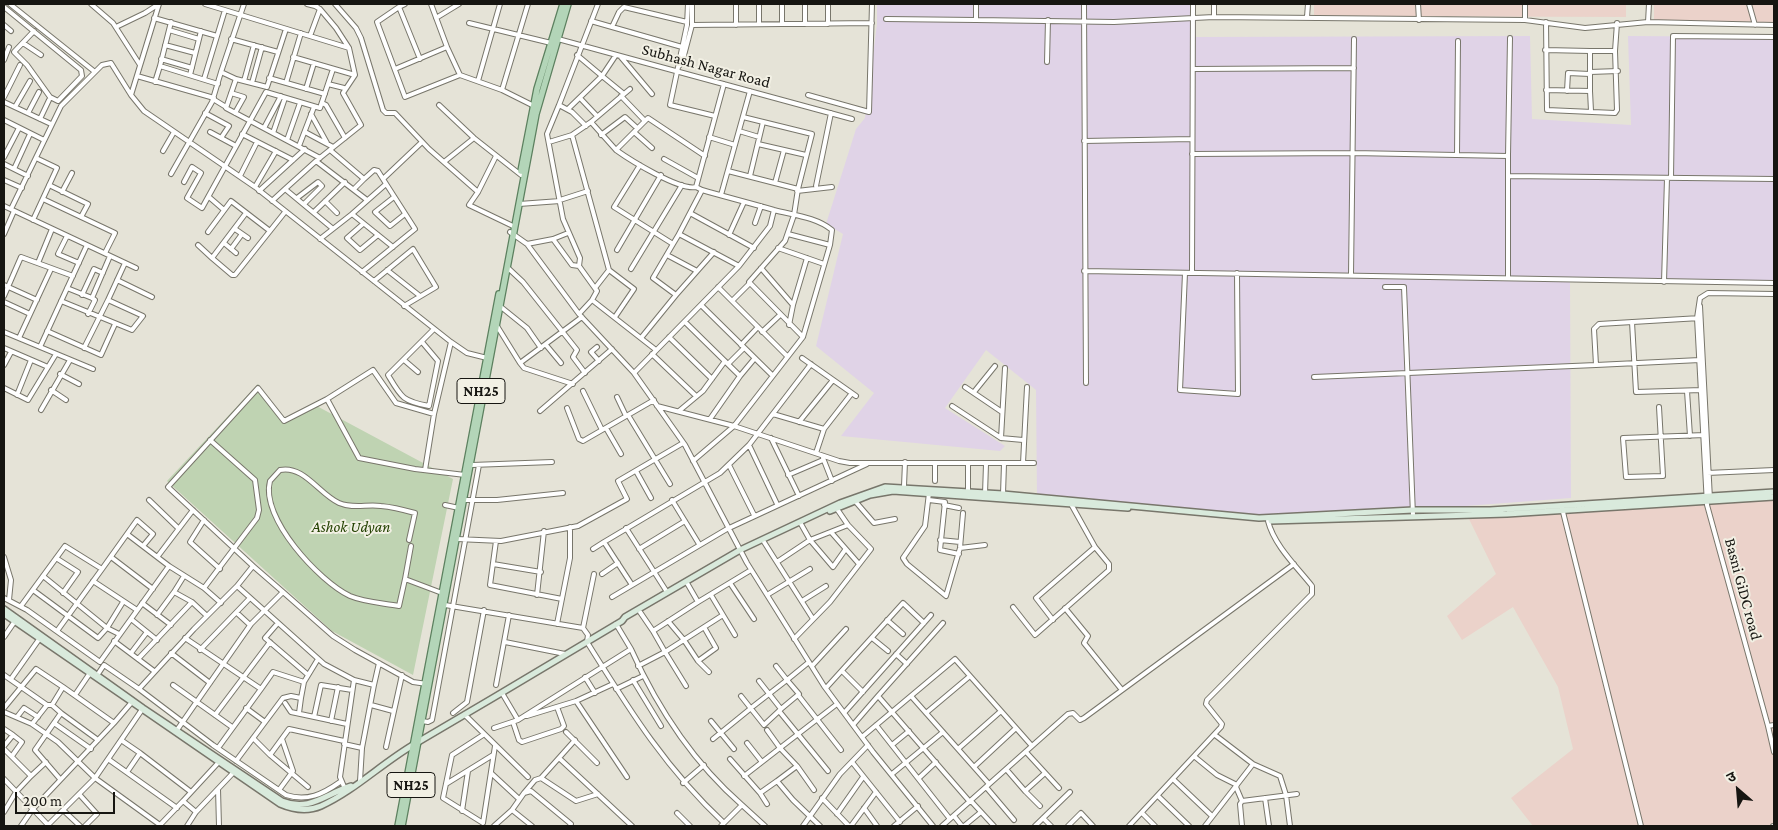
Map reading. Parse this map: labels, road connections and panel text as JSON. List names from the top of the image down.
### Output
{
  "streets": {
    "main road": ["NH25"],
    "street": ["Subhash Nagar Road", "Basni GiDC road"]
  },
  "crossings": [
    ["Subhash Nagar Road", "NH25"]
  ],
  "parks": ["Ashok Udyan"],
  "scale_bar": "200 m",
  "north": "top left"
}
